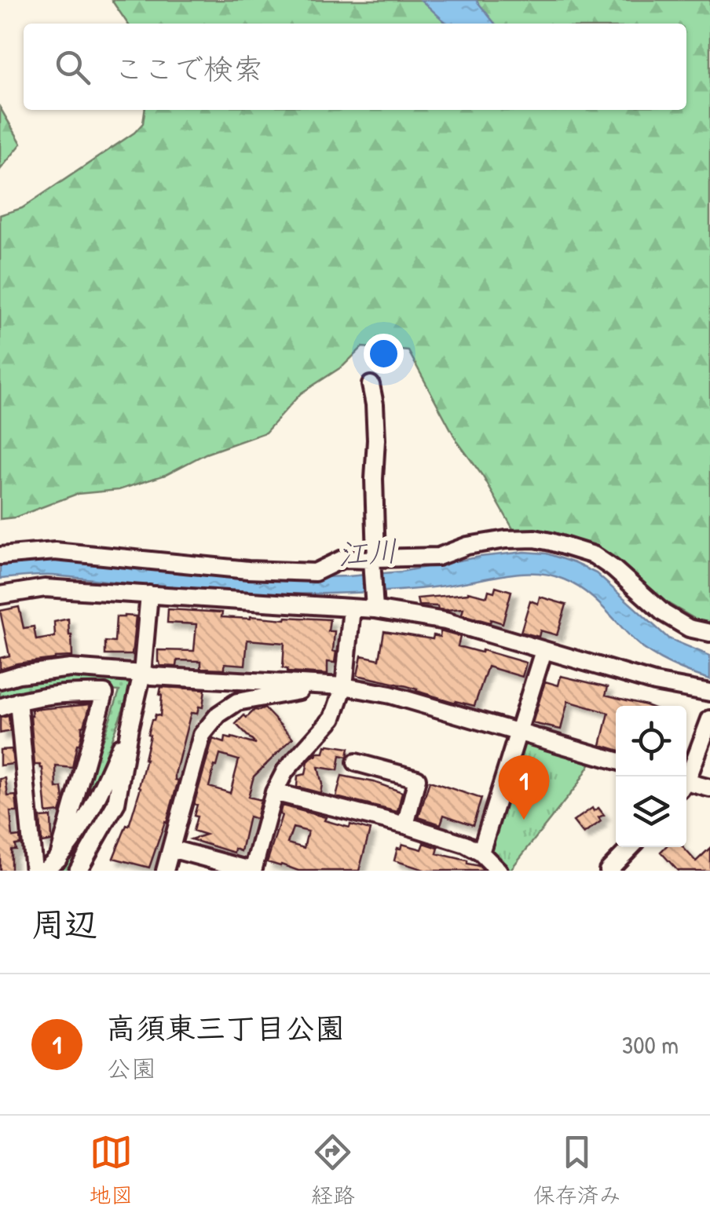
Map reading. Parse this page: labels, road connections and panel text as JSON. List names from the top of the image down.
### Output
{
  "water": ["江川"],
  "page": {
    "search": "ここで検索",
    "pins": "1",
    "heading": "周辺",
    "list": [
      {
        "mark": "1",
        "name": "高須東三丁目公園",
        "note": "公園",
        "value": "300 m"
      }
    ],
    "nav": ["地図", "経路", "保存済み"]
  }
}
